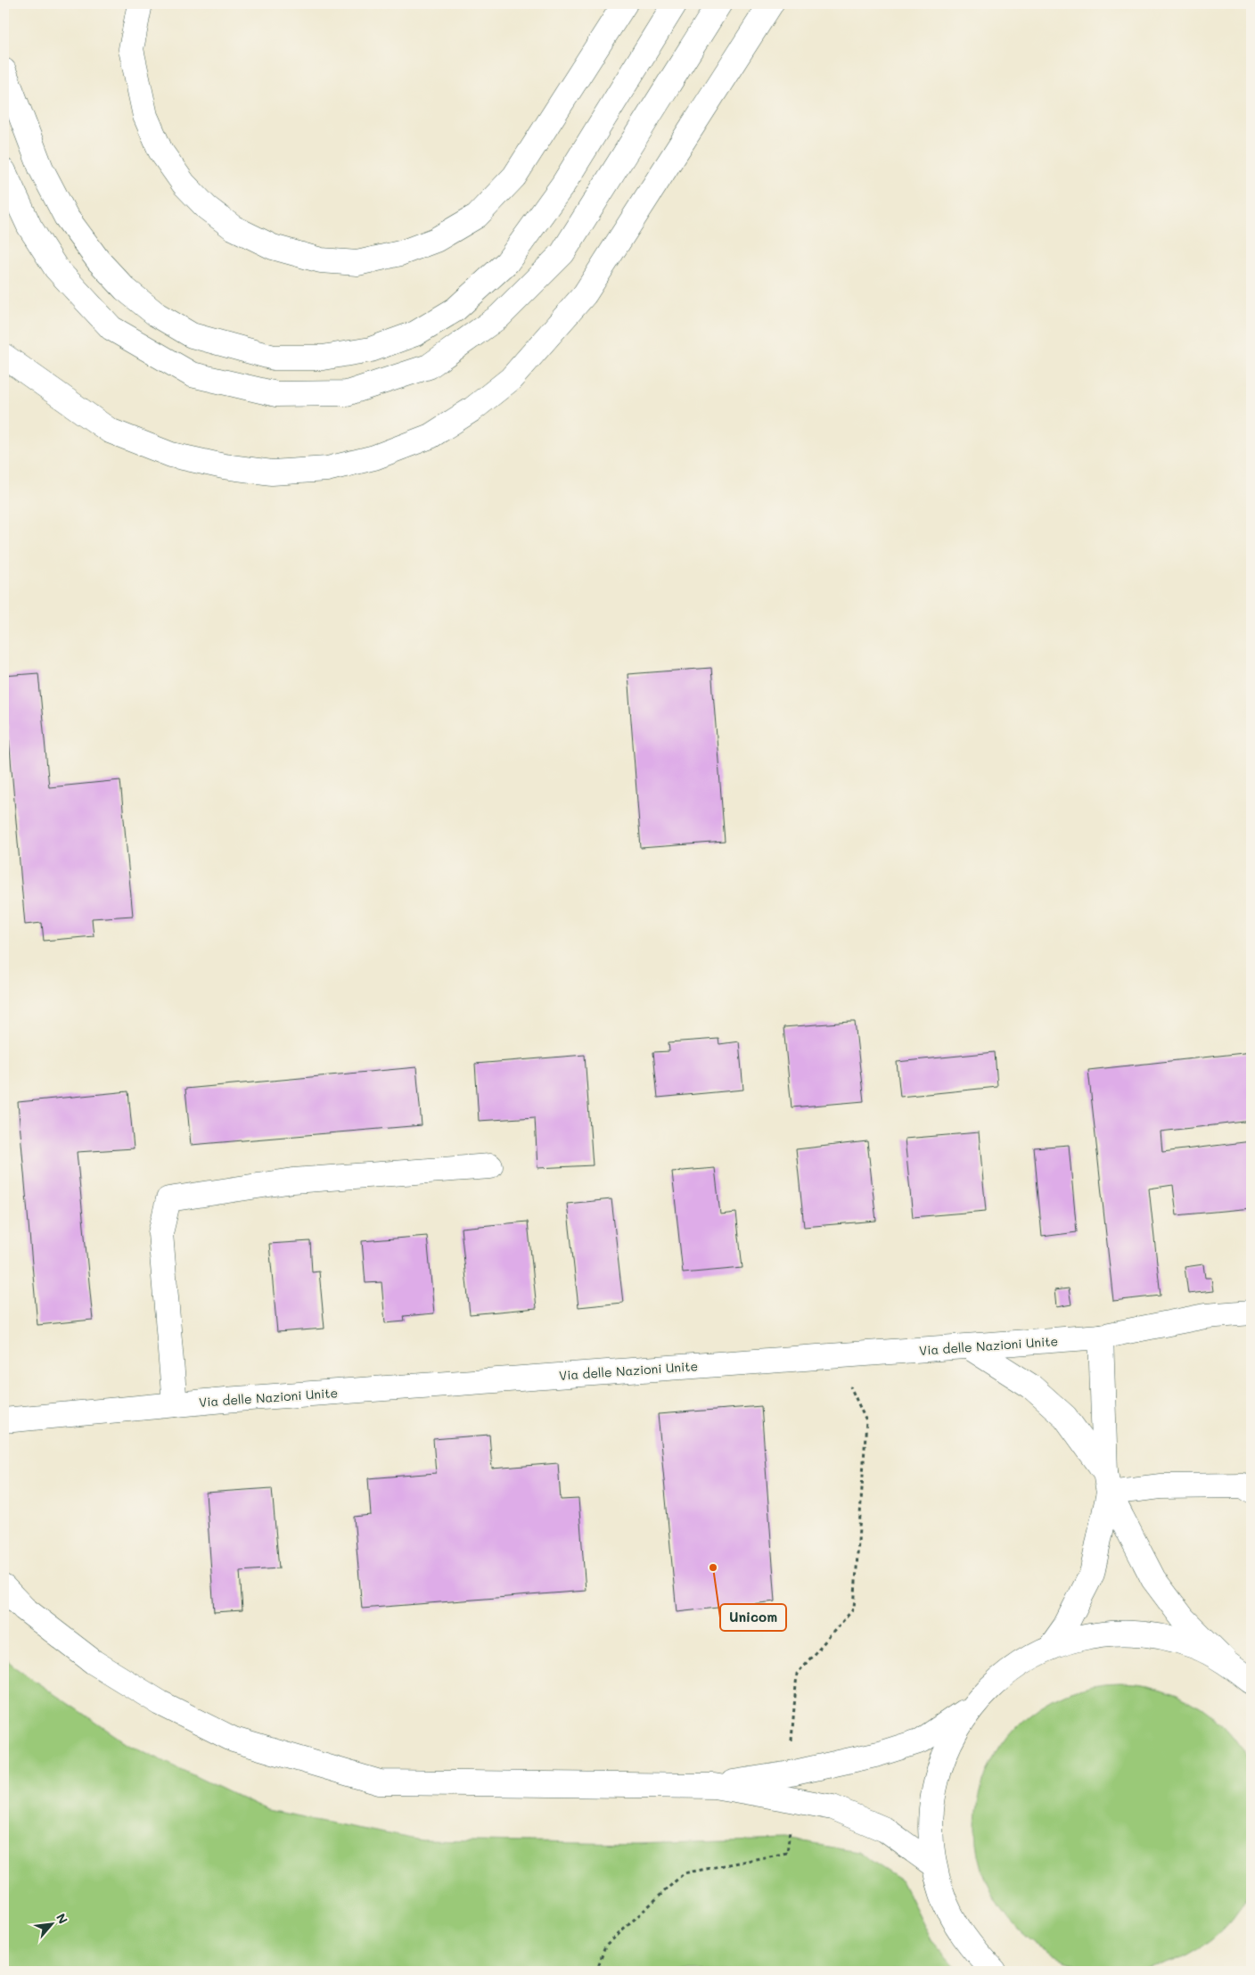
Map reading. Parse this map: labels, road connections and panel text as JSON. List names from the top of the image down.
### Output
{
  "streets": {
    "main road": ["Via delle Nazioni Unite"]
  },
  "places": ["Unicom"],
  "north": "top right"
}
